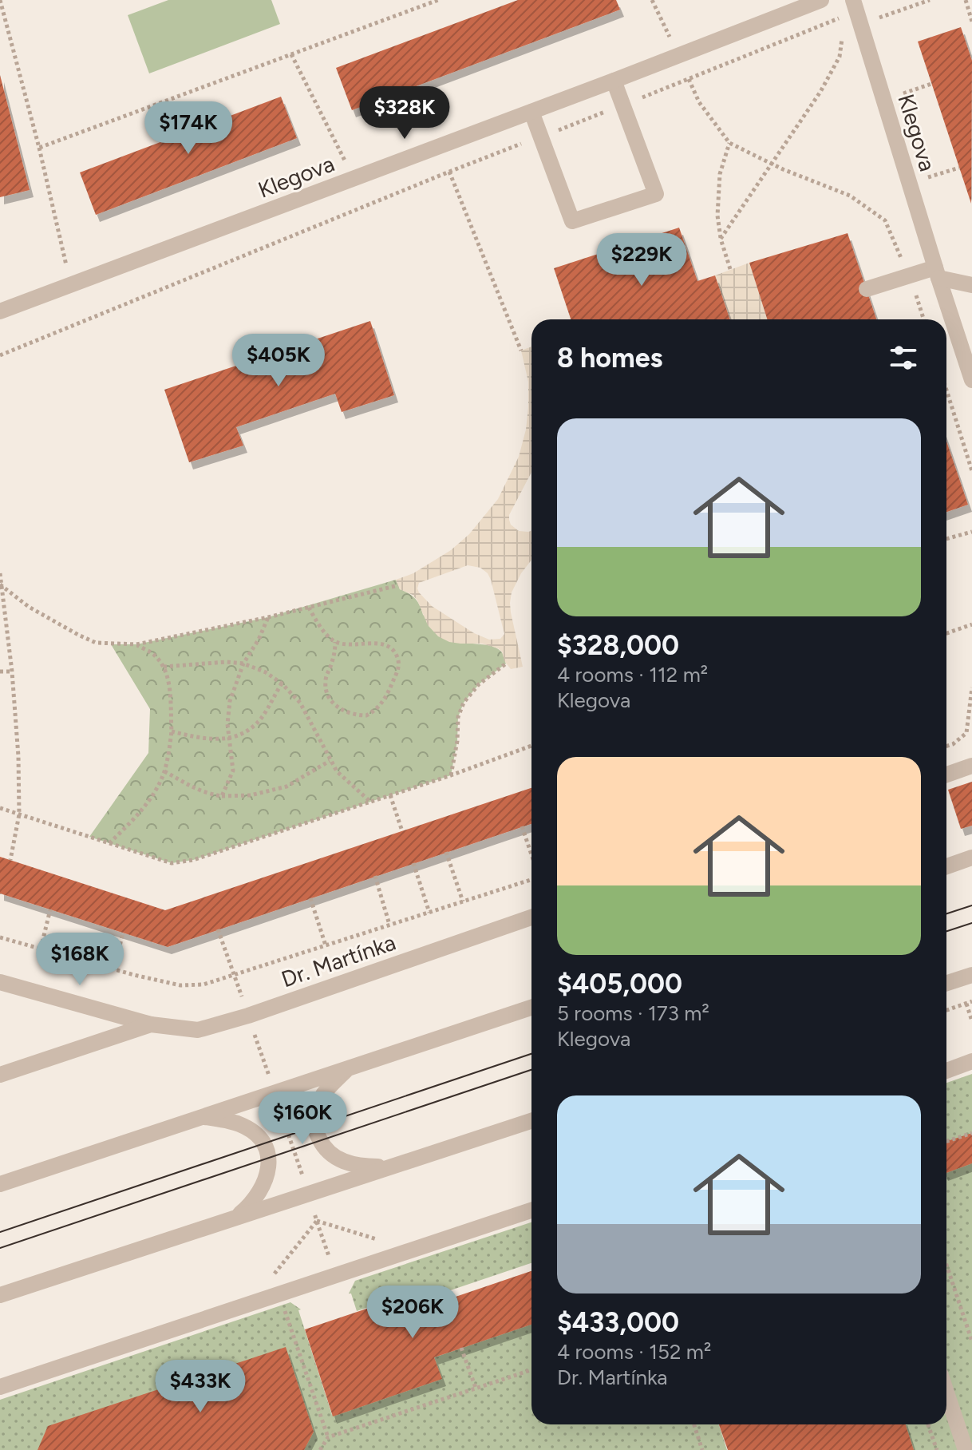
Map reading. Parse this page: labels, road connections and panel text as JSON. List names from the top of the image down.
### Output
{
  "streets": {
    "street": ["Klegova", "Dr. Martínka"]
  },
  "page": {
    "price": [
      "$328K",
      "$174K",
      "$229K",
      "$405K",
      "$168K",
      "$160K",
      "$206K",
      "$433K"
    ],
    "heading": "8 homes",
    "list": [
      {
        "name": "$328,000",
        "note": "4 rooms · 112 m² · Klegova"
      },
      {
        "name": "$405,000",
        "note": "5 rooms · 173 m² · Klegova"
      },
      {
        "name": "$433,000",
        "note": "4 rooms · 152 m² · Dr. Martínka"
      }
    ]
  }
}
